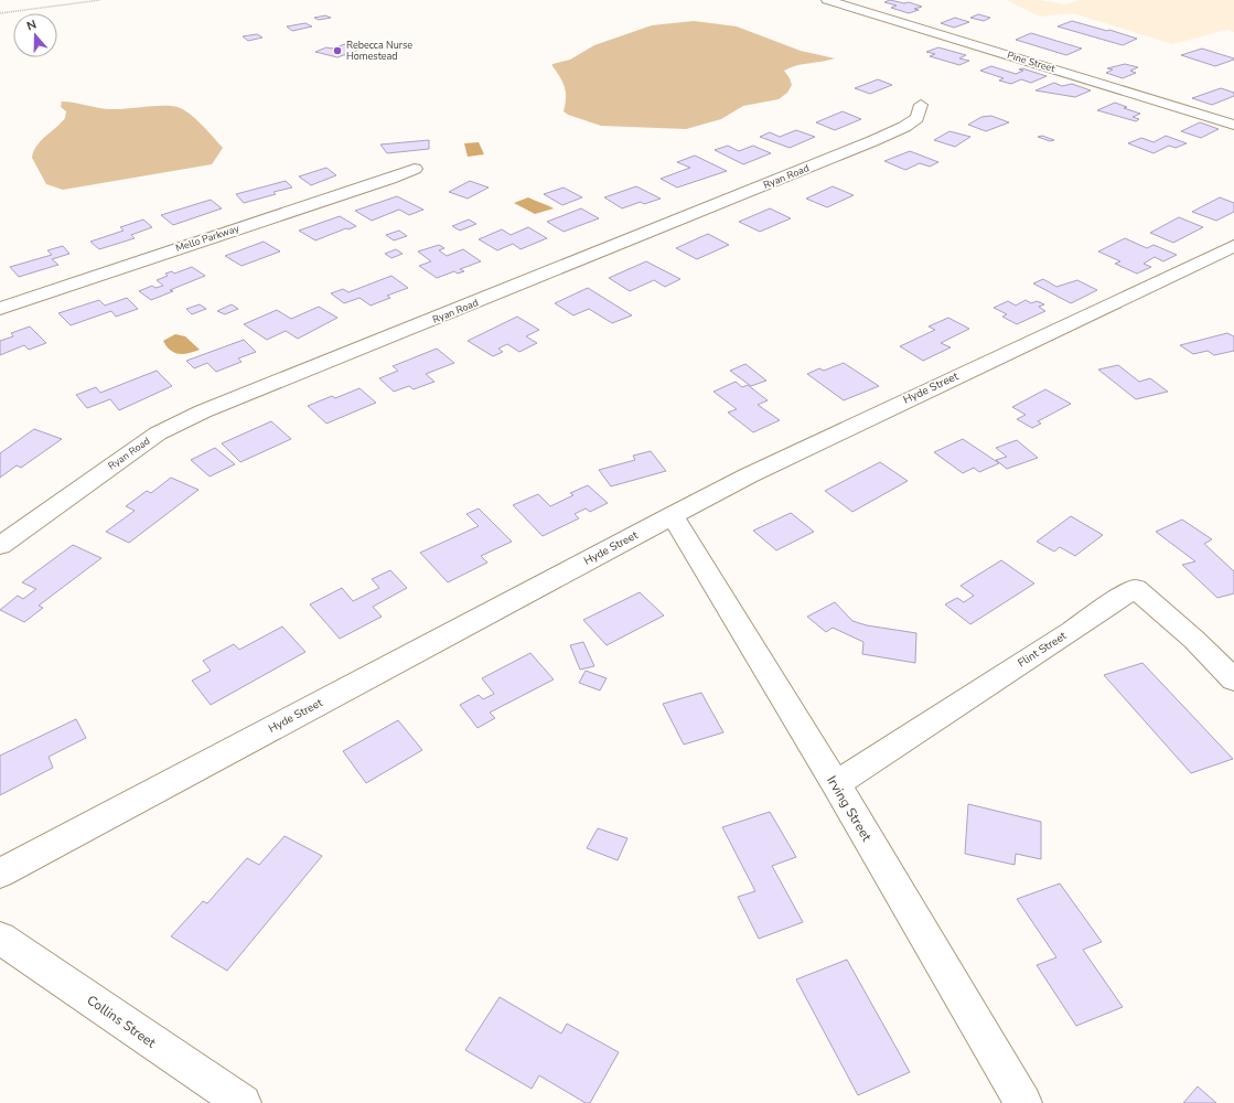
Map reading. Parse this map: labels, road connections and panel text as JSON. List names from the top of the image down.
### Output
{
  "streets": {
    "street": [
      "Pine Street",
      "Ryan Road",
      "Mello Parkway",
      "Hyde Street",
      "Flint Street",
      "Irving Street",
      "Collins Street"
    ]
  },
  "crossings": [
    ["Hyde Street", "Irving Street"],
    ["Flint Street", "Irving Street"]
  ],
  "places": ["Rebecca Nurse Homestead"],
  "north": "top"
}
